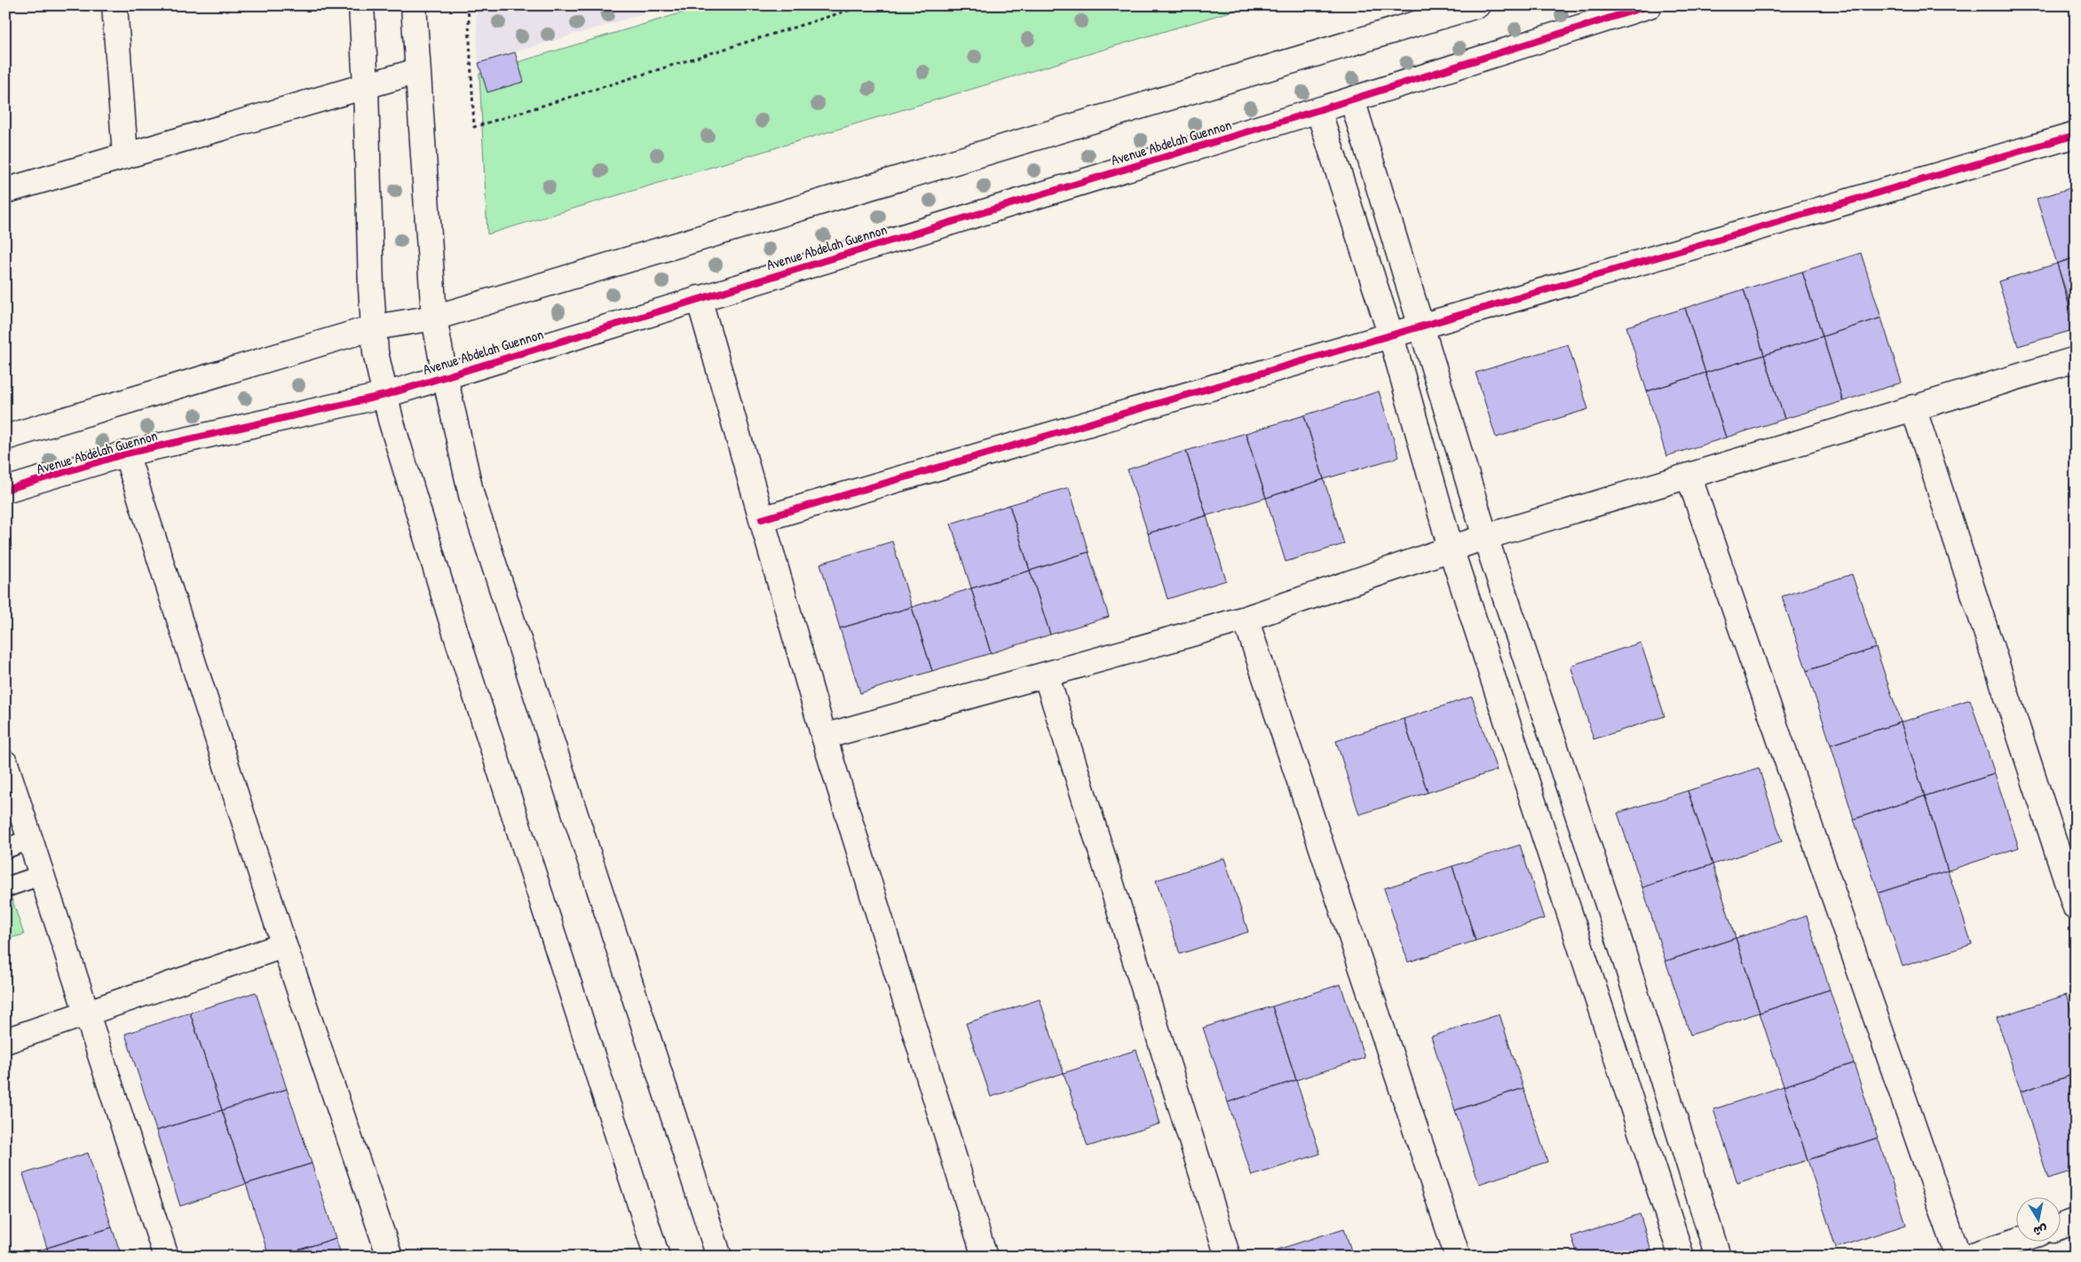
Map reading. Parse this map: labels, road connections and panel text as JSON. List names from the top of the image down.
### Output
{
  "streets": {
    "street": ["Avenue Abdelah Guennon"]
  },
  "north": "bottom"
}
